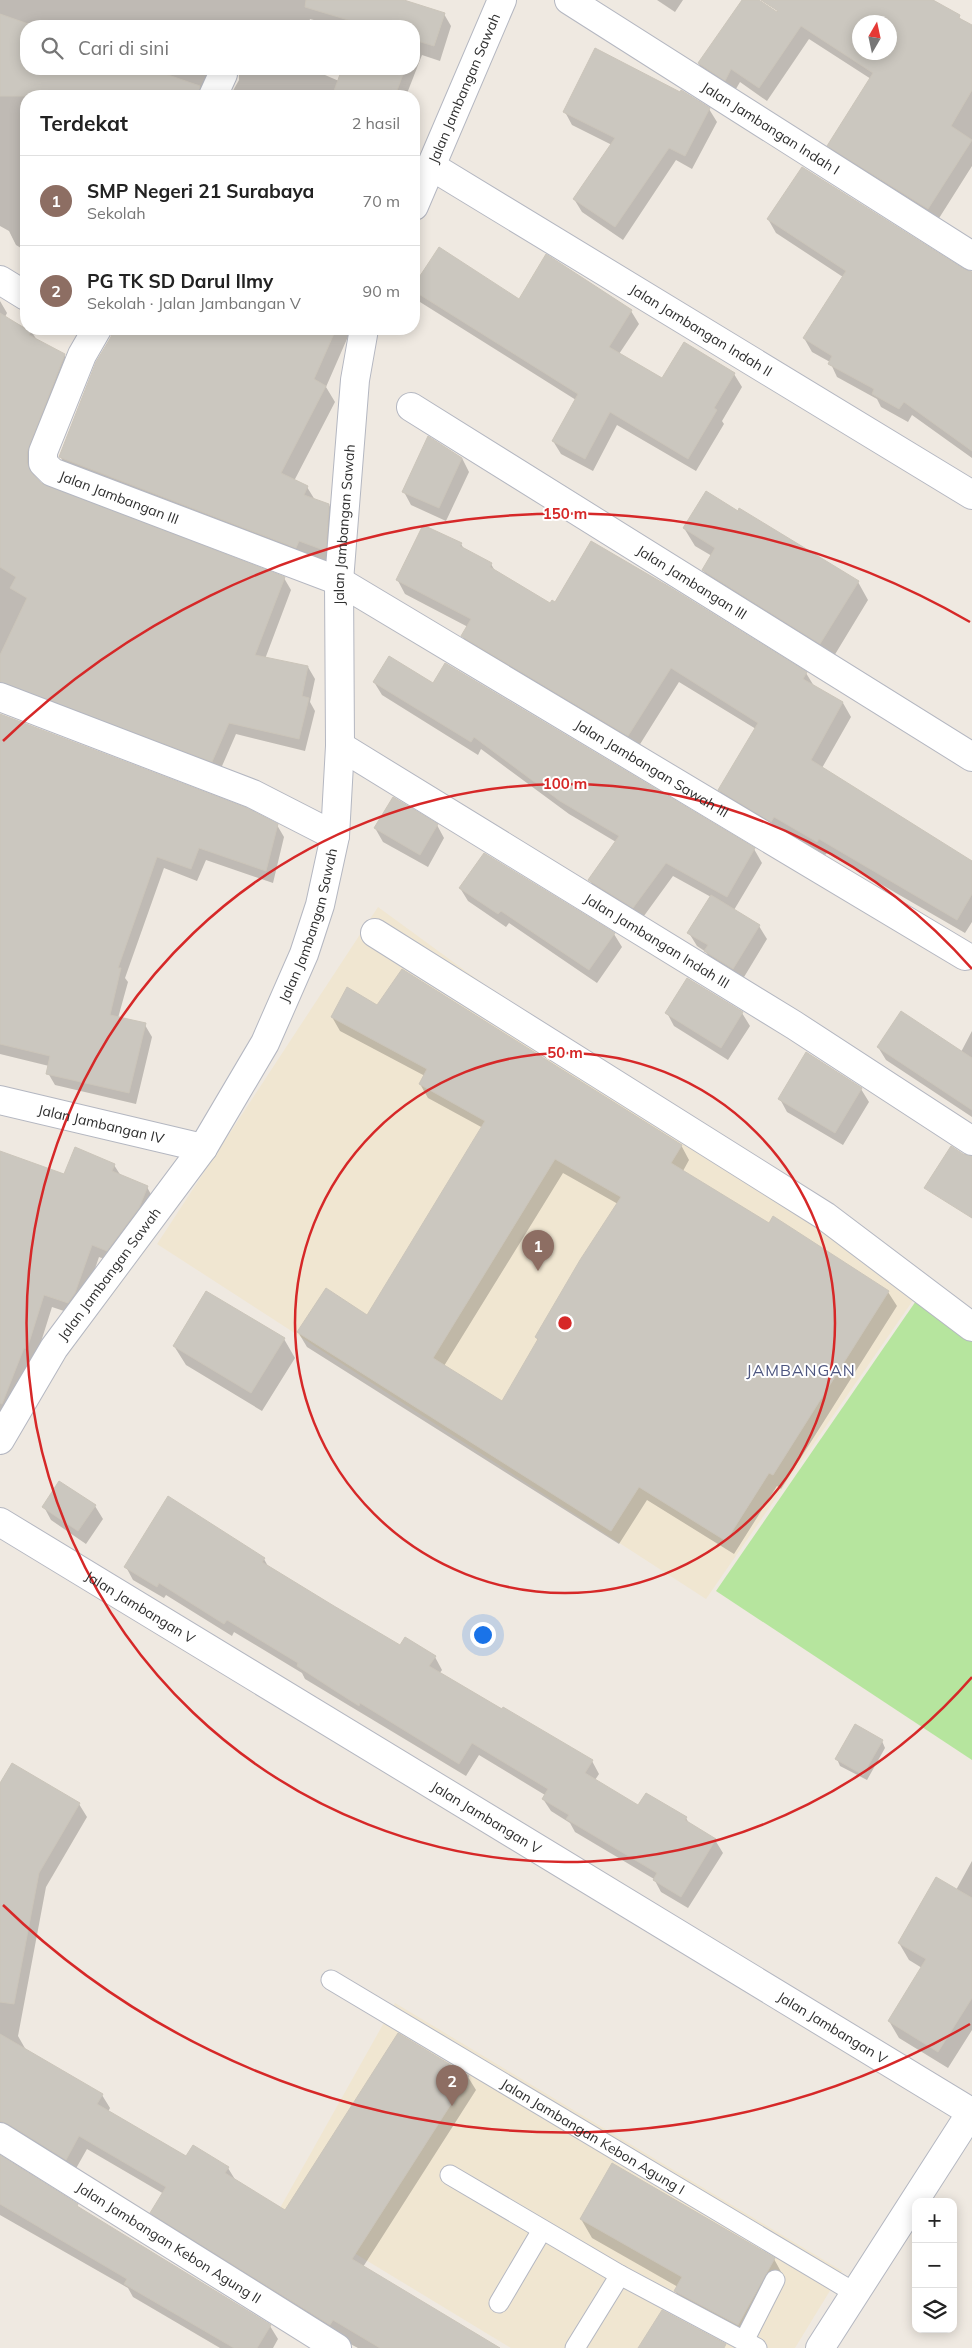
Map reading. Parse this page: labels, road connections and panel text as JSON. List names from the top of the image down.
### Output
{
  "streets": {
    "street": [
      "Jalan Jambangan Sawah",
      "Jalan Jambangan Indah I",
      "Jalan Jambangan Indah II",
      "Jalan Jambangan III",
      "Jalan Jambangan Sawah III",
      "Jalan Jambangan Indah III",
      "Jalan Jambangan IV",
      "Jalan Jambangan V",
      "Jalan Jambangan Kebon Agung II"
    ],
    "lane": ["Jalan Jambangan Kebon Agung I"]
  },
  "crossings": [
    ["Jalan Jambangan Sawah", "Jalan Jambangan Indah II"],
    ["Jalan Jambangan Sawah", "Jalan Jambangan III"],
    ["Jalan Jambangan Sawah", "Jalan Jambangan Sawah III"],
    ["Jalan Jambangan Sawah", "Jalan Jambangan Indah III"],
    ["Jalan Jambangan Sawah", "Jalan Jambangan IV"],
    ["Jalan Jambangan III", "Jalan Jambangan Sawah III"]
  ],
  "districts": ["JAMBANGAN"],
  "north": "top",
  "page": {
    "search": "Cari di sini",
    "heading": ["Terdekat", "2 hasil"],
    "list": [
      {
        "mark": "1",
        "name": "SMP Negeri 21 Surabaya",
        "note": "Sekolah",
        "value": "70 m"
      },
      {
        "mark": "2",
        "name": "PG TK SD Darul Ilmy",
        "note": "Sekolah · Jalan Jambangan V",
        "value": "90 m"
      }
    ],
    "pins": ["1", "2"],
    "map_buttons": ["+", "−"]
  },
  "rings": ["150 m", "100 m", "50 m"]
}
